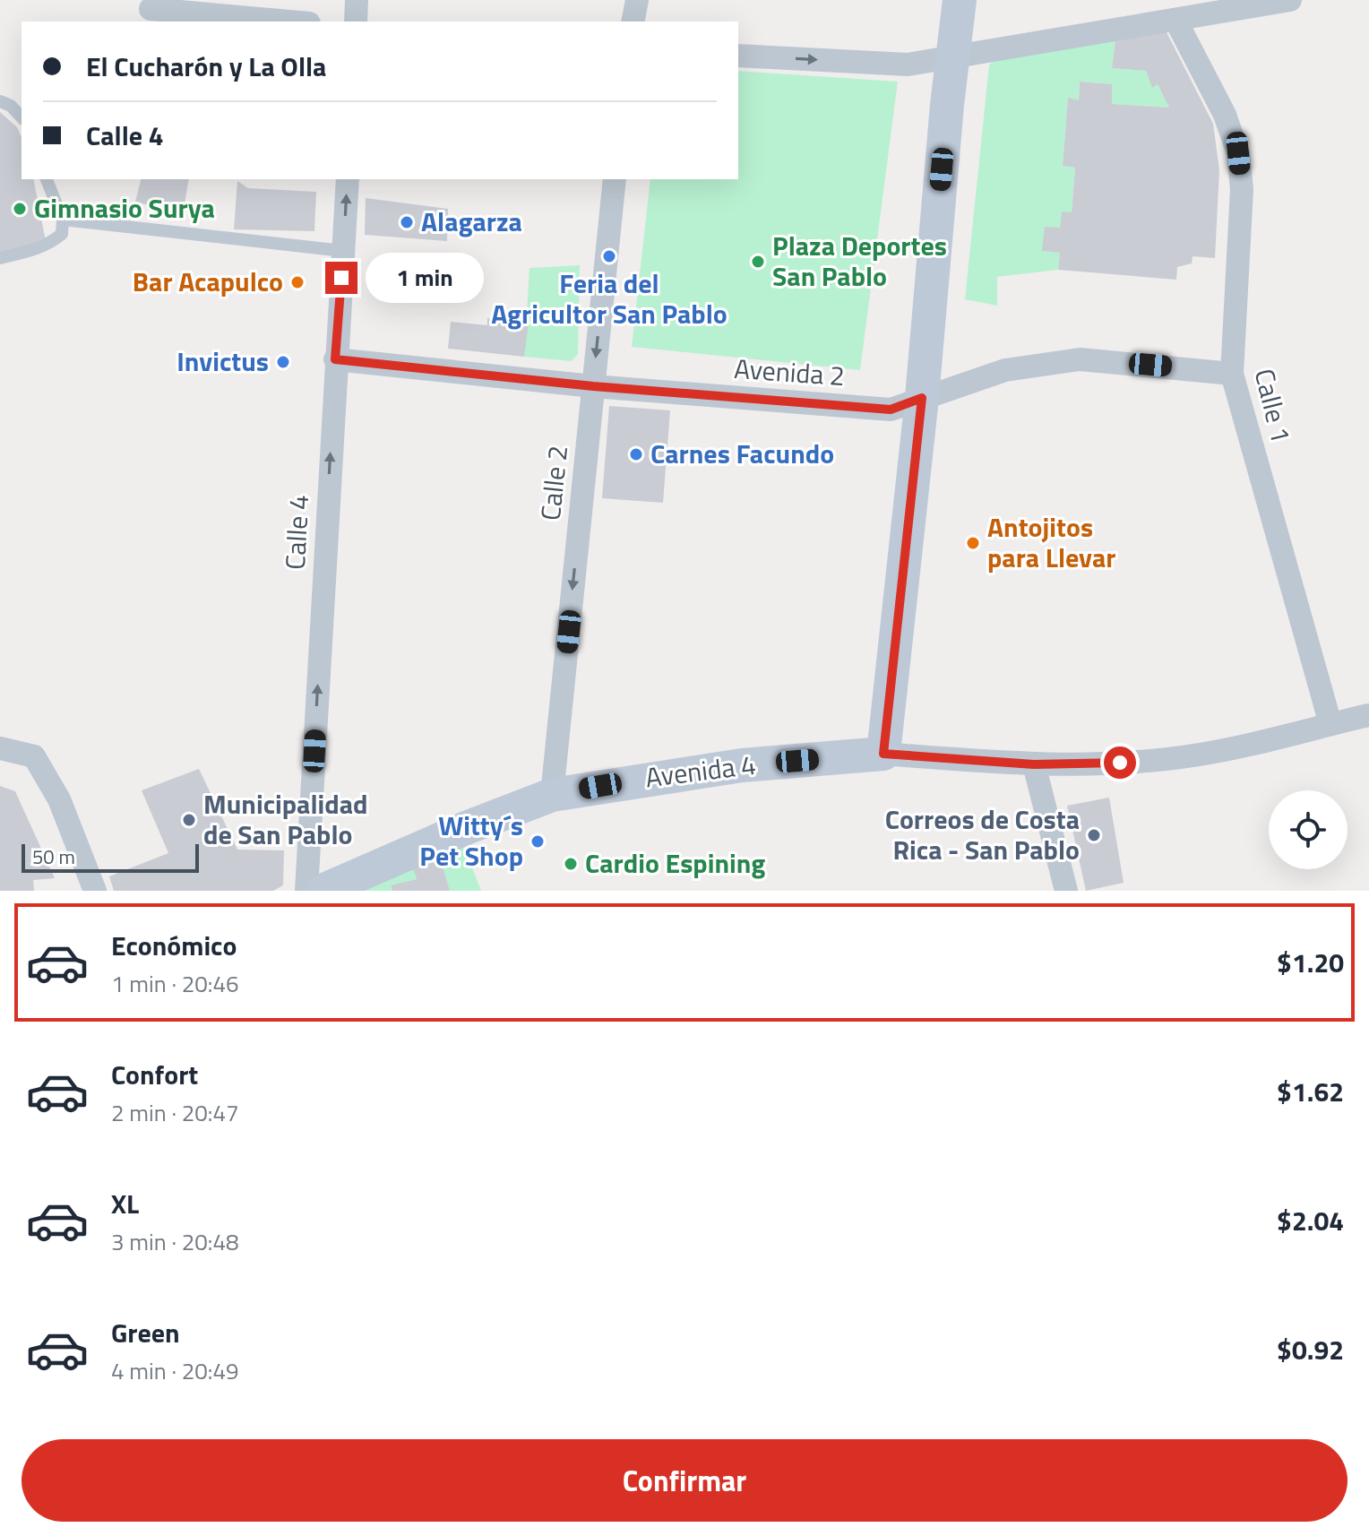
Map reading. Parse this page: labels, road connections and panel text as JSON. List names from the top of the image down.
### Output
{
  "streets": {
    "main road": ["Avenida 4"],
    "street": [
      "Avenida 2",
      "Calle 1",
      "Calle 2",
      "Calle 4"
    ]
  },
  "crossings": [
    ["Avenida 2", "Calle 1"],
    ["Avenida 2", "Calle 2"],
    ["Avenida 2", "Calle 4"],
    ["Calle 2", "Avenida 4"]
  ],
  "one_way": ["Calle 2", "Calle 4"],
  "places": [
    "Gimnasio Surya",
    "Alagarza",
    "Feria del Agricultor San Pablo",
    "Plaza Deportes San Pablo",
    "Bar Acapulco",
    "Invictus",
    "Carnes Facundo",
    "Antojitos para Llevar",
    "Municipalidad de San Pablo",
    "Correos de Costa Rica - San Pablo",
    "Witty´s Pet Shop",
    "Cardio Espining"
  ],
  "scale_bar": "50 m",
  "page": {
    "banner": ["El Cucharón y La Olla", "Calle 4"],
    "bubble": "1 min",
    "scale": "50 m",
    "list": [
      {
        "name": "Económico",
        "note": "1 min · 20:46",
        "value": "$1.20"
      },
      {
        "name": "Confort",
        "note": "2 min · 20:47",
        "value": "$1.62"
      },
      {
        "name": "XL",
        "note": "3 min · 20:48",
        "value": "$2.04"
      },
      {
        "name": "Green",
        "note": "4 min · 20:49",
        "value": "$0.92"
      }
    ],
    "buttons": "Confirmar"
  }
}
